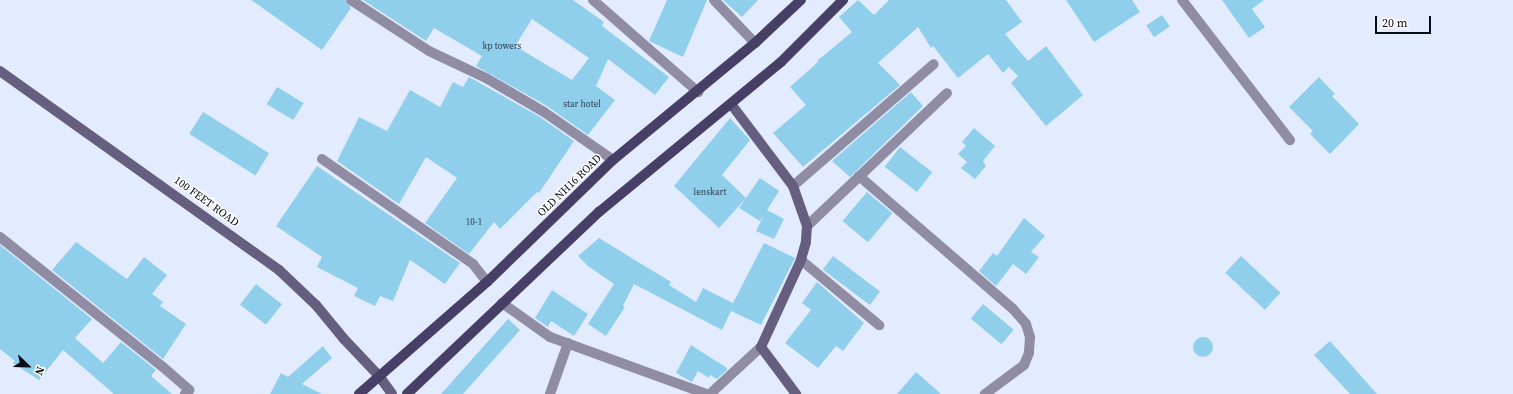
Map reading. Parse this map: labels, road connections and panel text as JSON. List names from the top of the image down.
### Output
{
  "streets": {
    "main road": ["OLD NH16 ROAD"],
    "street": ["100 FEET ROAD"]
  },
  "crossings": [
    ["OLD NH16 ROAD", "100 FEET ROAD"]
  ],
  "house_numbers": [
    "kp towers",
    "star hotel",
    "lenskart",
    "10-1"
  ],
  "scale_bar": "20 m",
  "north": "bottom right"
}
